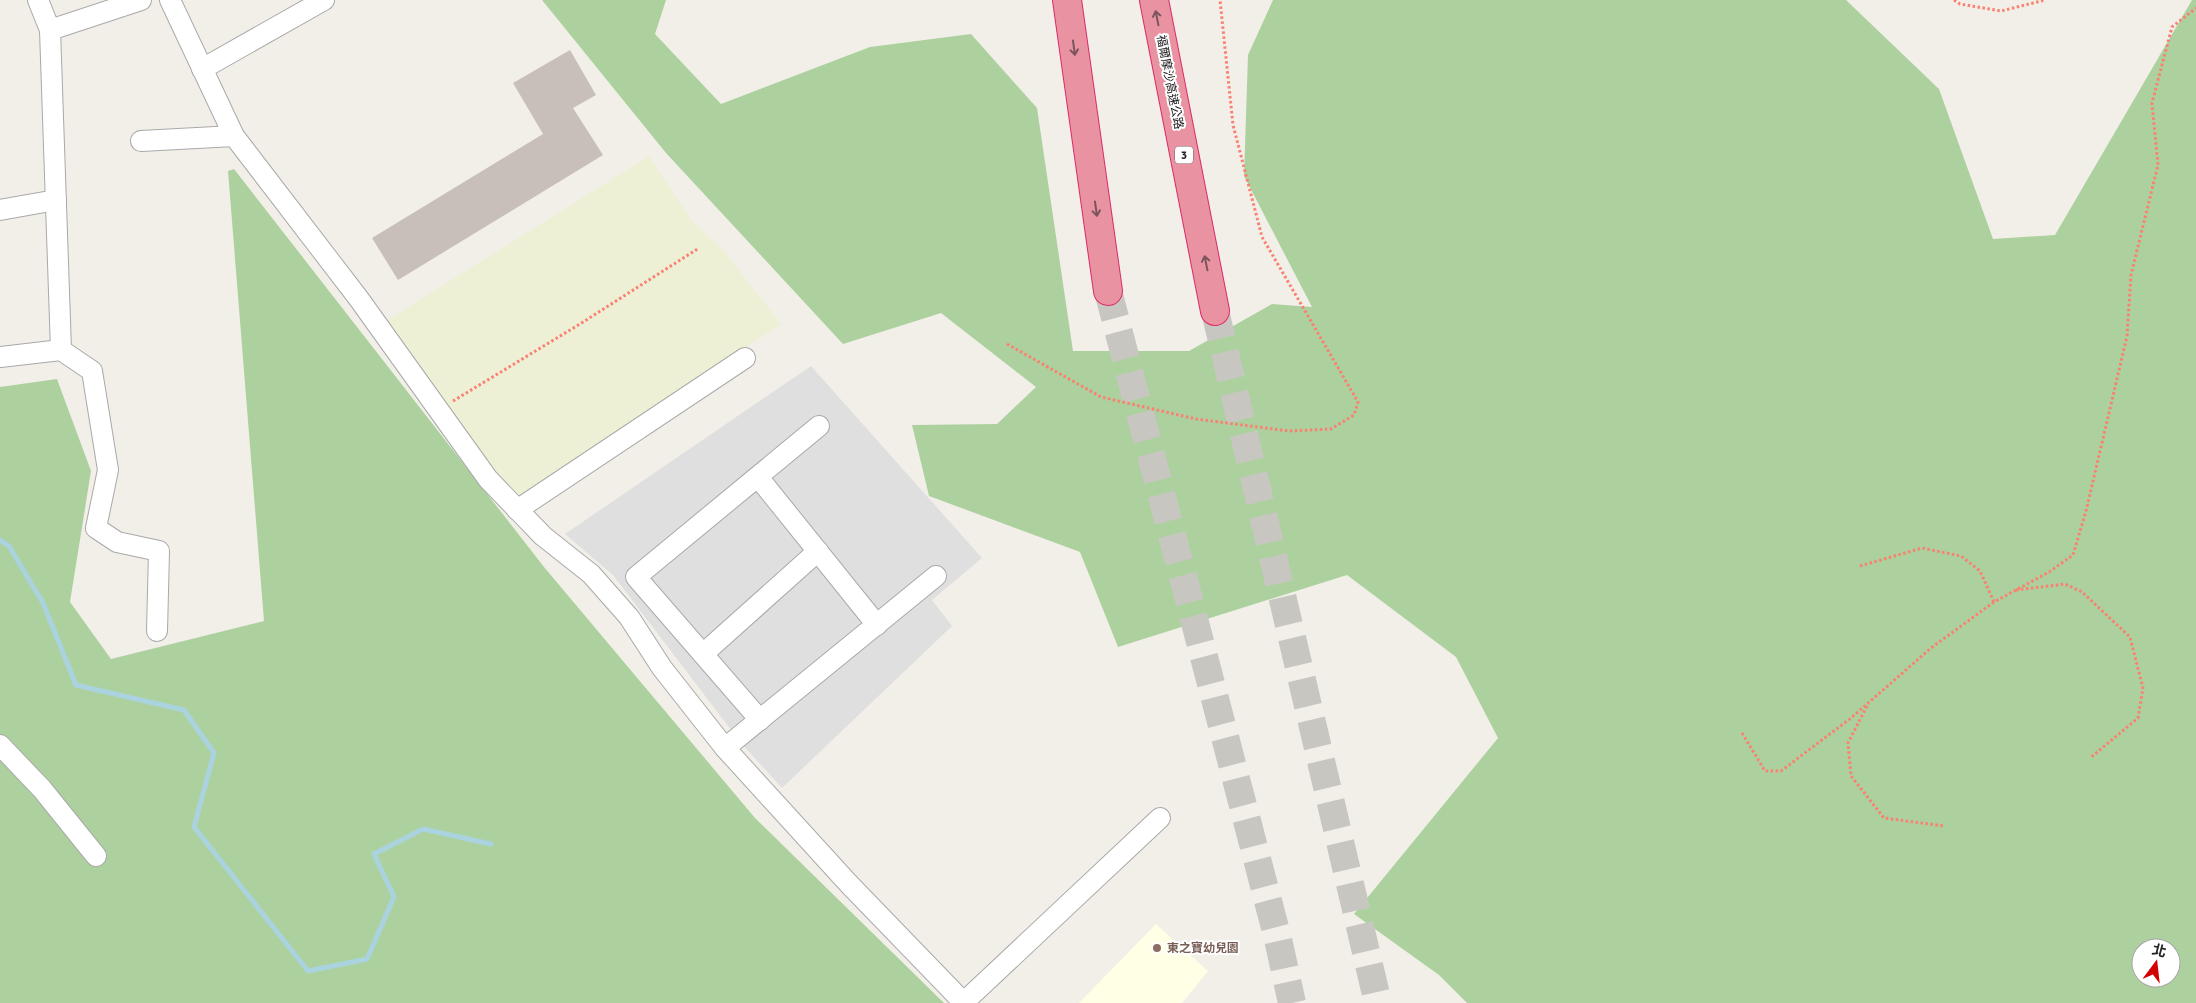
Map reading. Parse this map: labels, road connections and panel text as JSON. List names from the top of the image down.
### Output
{
  "streets": {
    "highway": ["福爾摩沙高速公路", "3"]
  },
  "places": ["東之寶幼兒園"],
  "north": "top"
}
